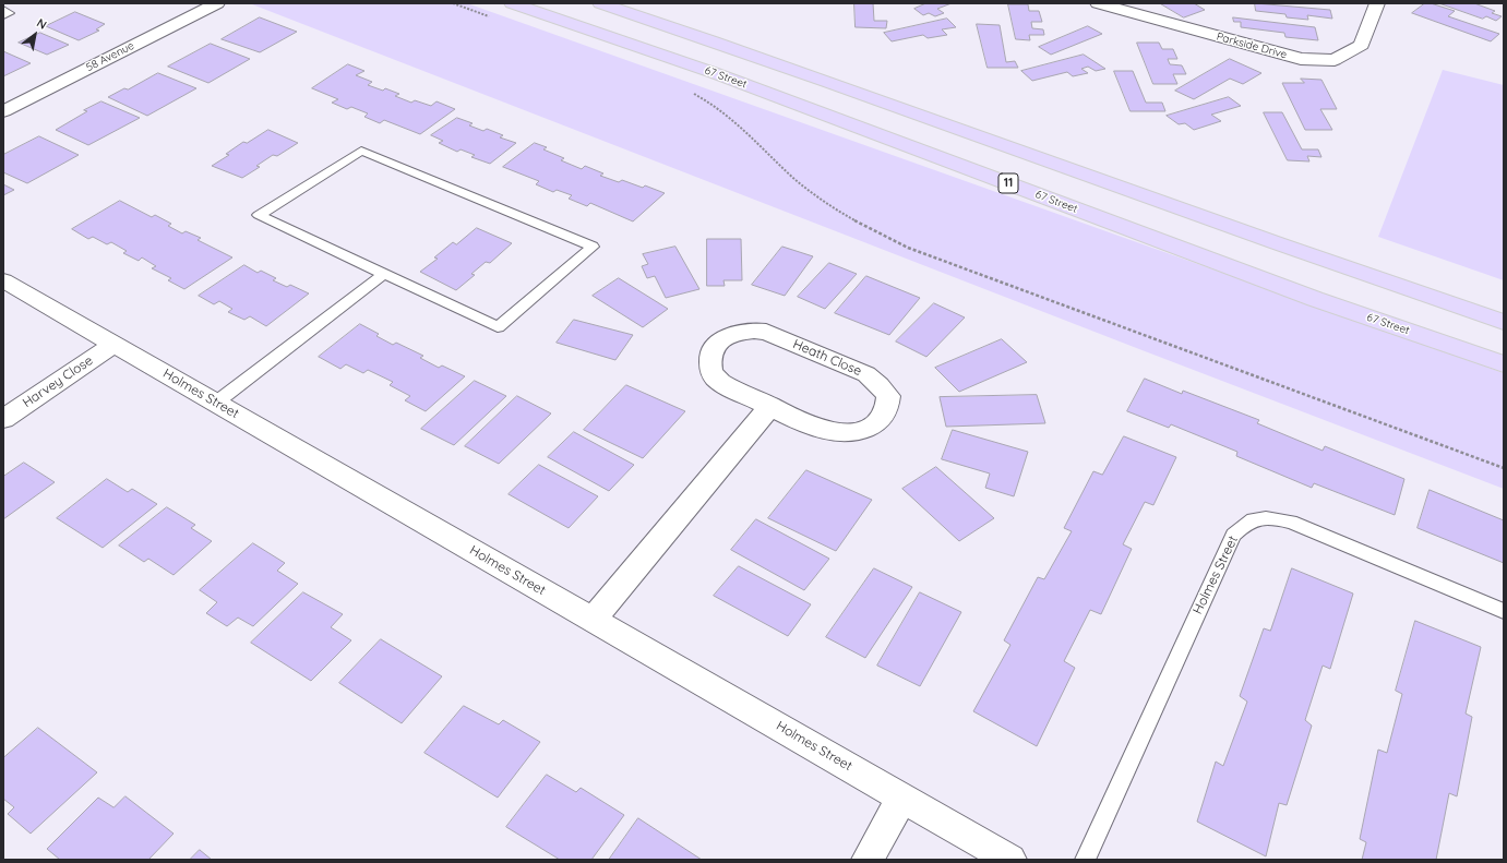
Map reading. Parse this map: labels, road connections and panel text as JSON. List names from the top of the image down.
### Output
{
  "streets": {
    "main road": ["67 Street", "11"],
    "street": [
      "Parkside Drive",
      "58 Avenue",
      "Heath Close",
      "Harvey Close",
      "Holmes Street"
    ]
  },
  "crossings": [
    ["Harvey Close", "Holmes Street"]
  ],
  "north": "top right"
}
